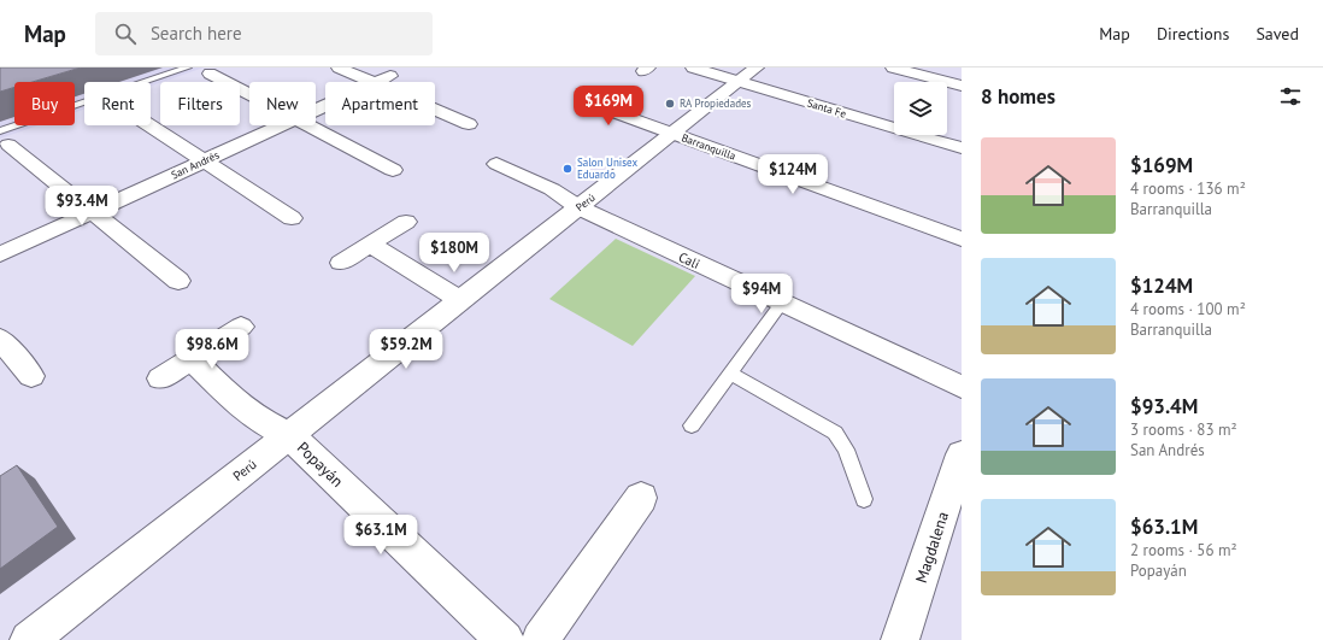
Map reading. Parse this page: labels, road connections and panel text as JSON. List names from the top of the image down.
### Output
{
  "streets": {
    "street": [
      "Santa Fe",
      "Barranquilla",
      "San Andrés",
      "Perú",
      "Cali",
      "Popayán",
      "Magdalena"
    ]
  },
  "crossings": [
    ["Santa Fe", "Perú"],
    ["Barranquilla", "Perú"],
    ["Perú", "Cali"],
    ["Perú", "Popayán"]
  ],
  "places": ["RA Propiedades", "Salon Unisex Eduardo"],
  "page": {
    "header": "Map",
    "search": "Search here",
    "nav": ["Map", "Directions", "Saved"],
    "heading": "8 homes",
    "chip": [
      "Buy",
      "Rent",
      "Filters",
      "New",
      "Apartment"
    ],
    "price": [
      "$169M",
      "$124M",
      "$93.4M",
      "$180M",
      "$94M",
      "$98.6M",
      "$59.2M",
      "$63.1M"
    ],
    "list": [
      {
        "name": "$169M",
        "note": "4 rooms · 136 m² · Barranquilla"
      },
      {
        "name": "$124M",
        "note": "4 rooms · 100 m² · Barranquilla"
      },
      {
        "name": "$93.4M",
        "note": "3 rooms · 83 m² · San Andrés"
      },
      {
        "name": "$63.1M",
        "note": "2 rooms · 56 m² · Popayán"
      }
    ]
  }
}
